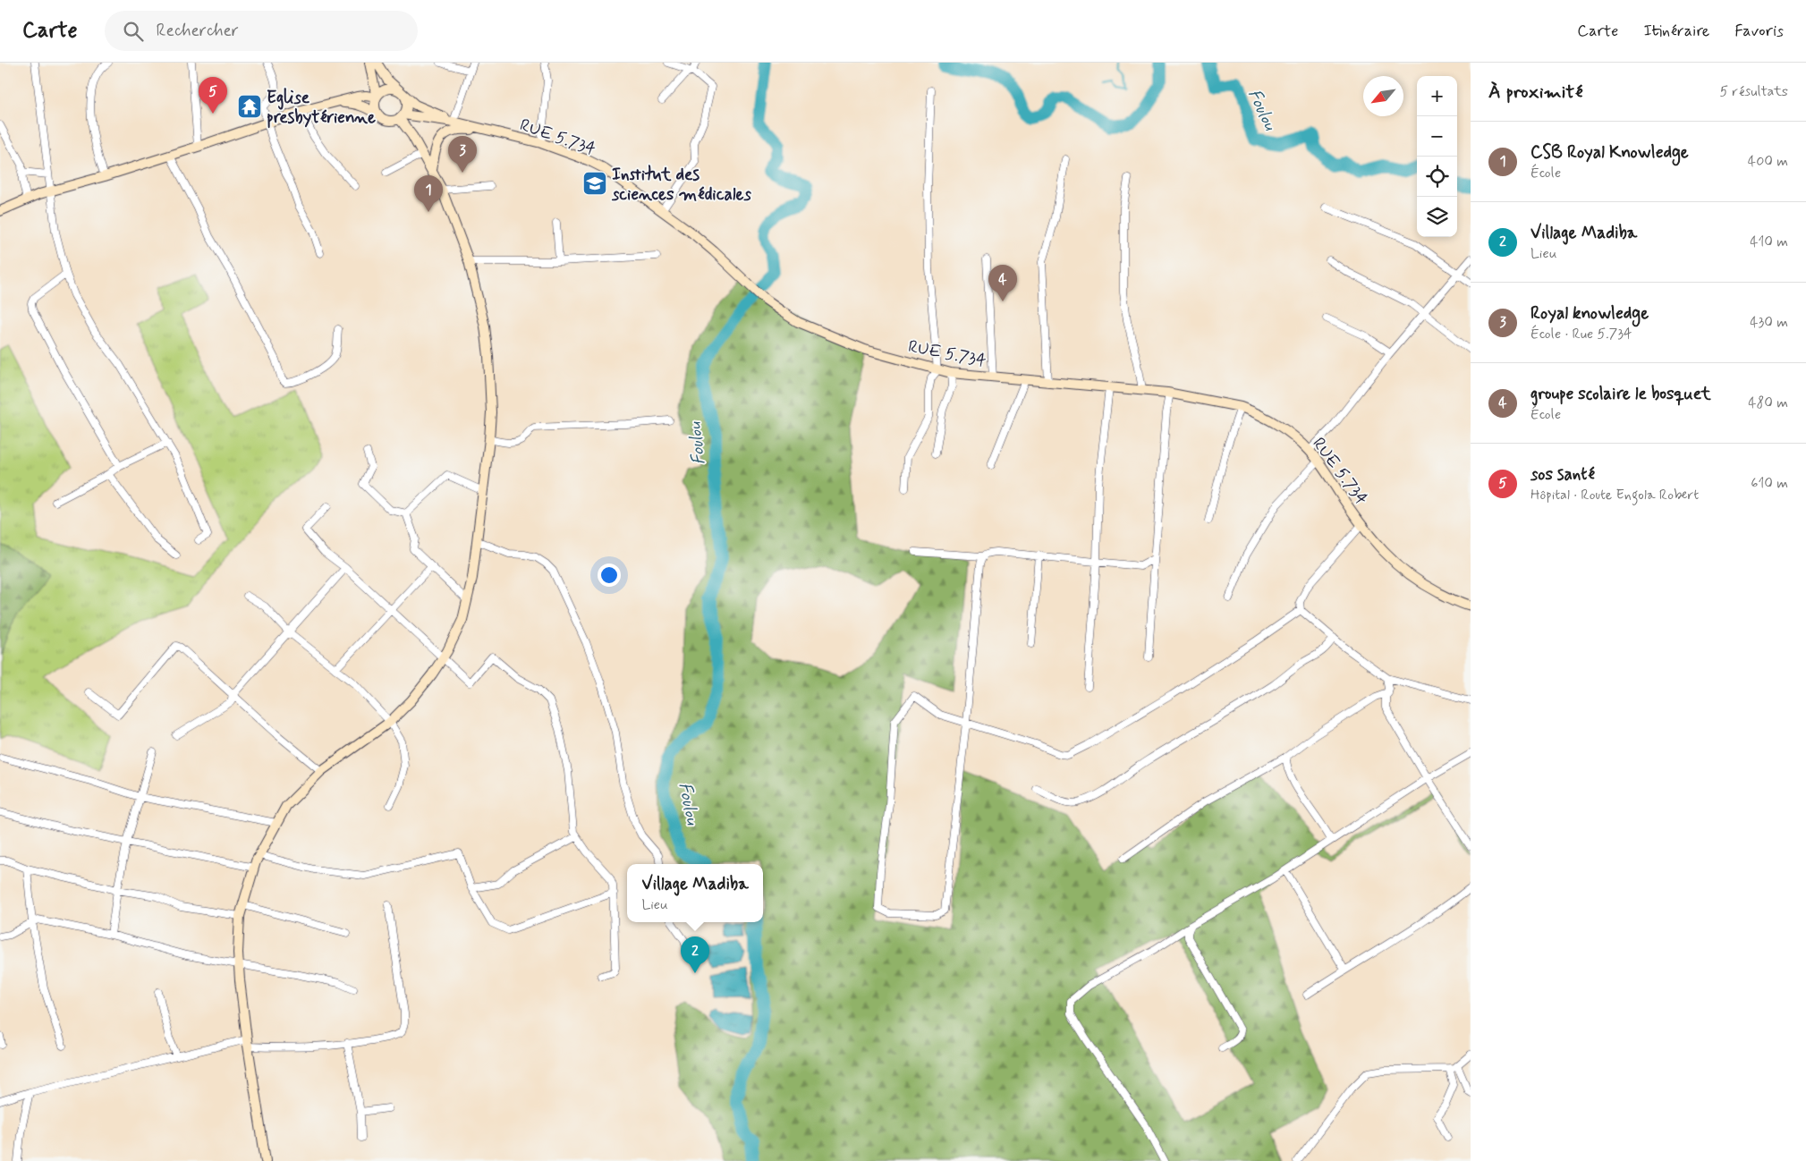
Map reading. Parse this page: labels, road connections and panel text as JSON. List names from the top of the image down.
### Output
{
  "streets": {
    "street": ["RUE 5.734"]
  },
  "water": ["Foulou"],
  "places": {
    "temple": ["Eglise presbytérienne"],
    "school or university": ["Institut des sciences médicales"]
  },
  "north": "bottom left",
  "page": {
    "header": "Carte",
    "search": "Rechercher",
    "nav": ["Carte", "Itinéraire", "Favoris"],
    "heading": ["À proximité", "5 résultats"],
    "map_buttons": ["+", "−"],
    "pins": [
      "5",
      "3",
      "1",
      "4",
      "2"
    ],
    "list": [
      {
        "mark": "1",
        "name": "CSB Royal Knowledge",
        "note": "École",
        "value": "400 m"
      },
      {
        "mark": "2",
        "name": "Village Madiba",
        "note": "Lieu",
        "value": "410 m"
      },
      {
        "mark": "3",
        "name": "Royal knowledge",
        "note": "École · Rue 5.734",
        "value": "430 m"
      },
      {
        "mark": "4",
        "name": "groupe scolaire le bosquet",
        "note": "École",
        "value": "480 m"
      },
      {
        "mark": "5",
        "name": "sos santé",
        "note": "Hôpital · Route Engola Robert",
        "value": "610 m"
      }
    ],
    "popup": ["Village Madiba", "Lieu"]
  }
}
